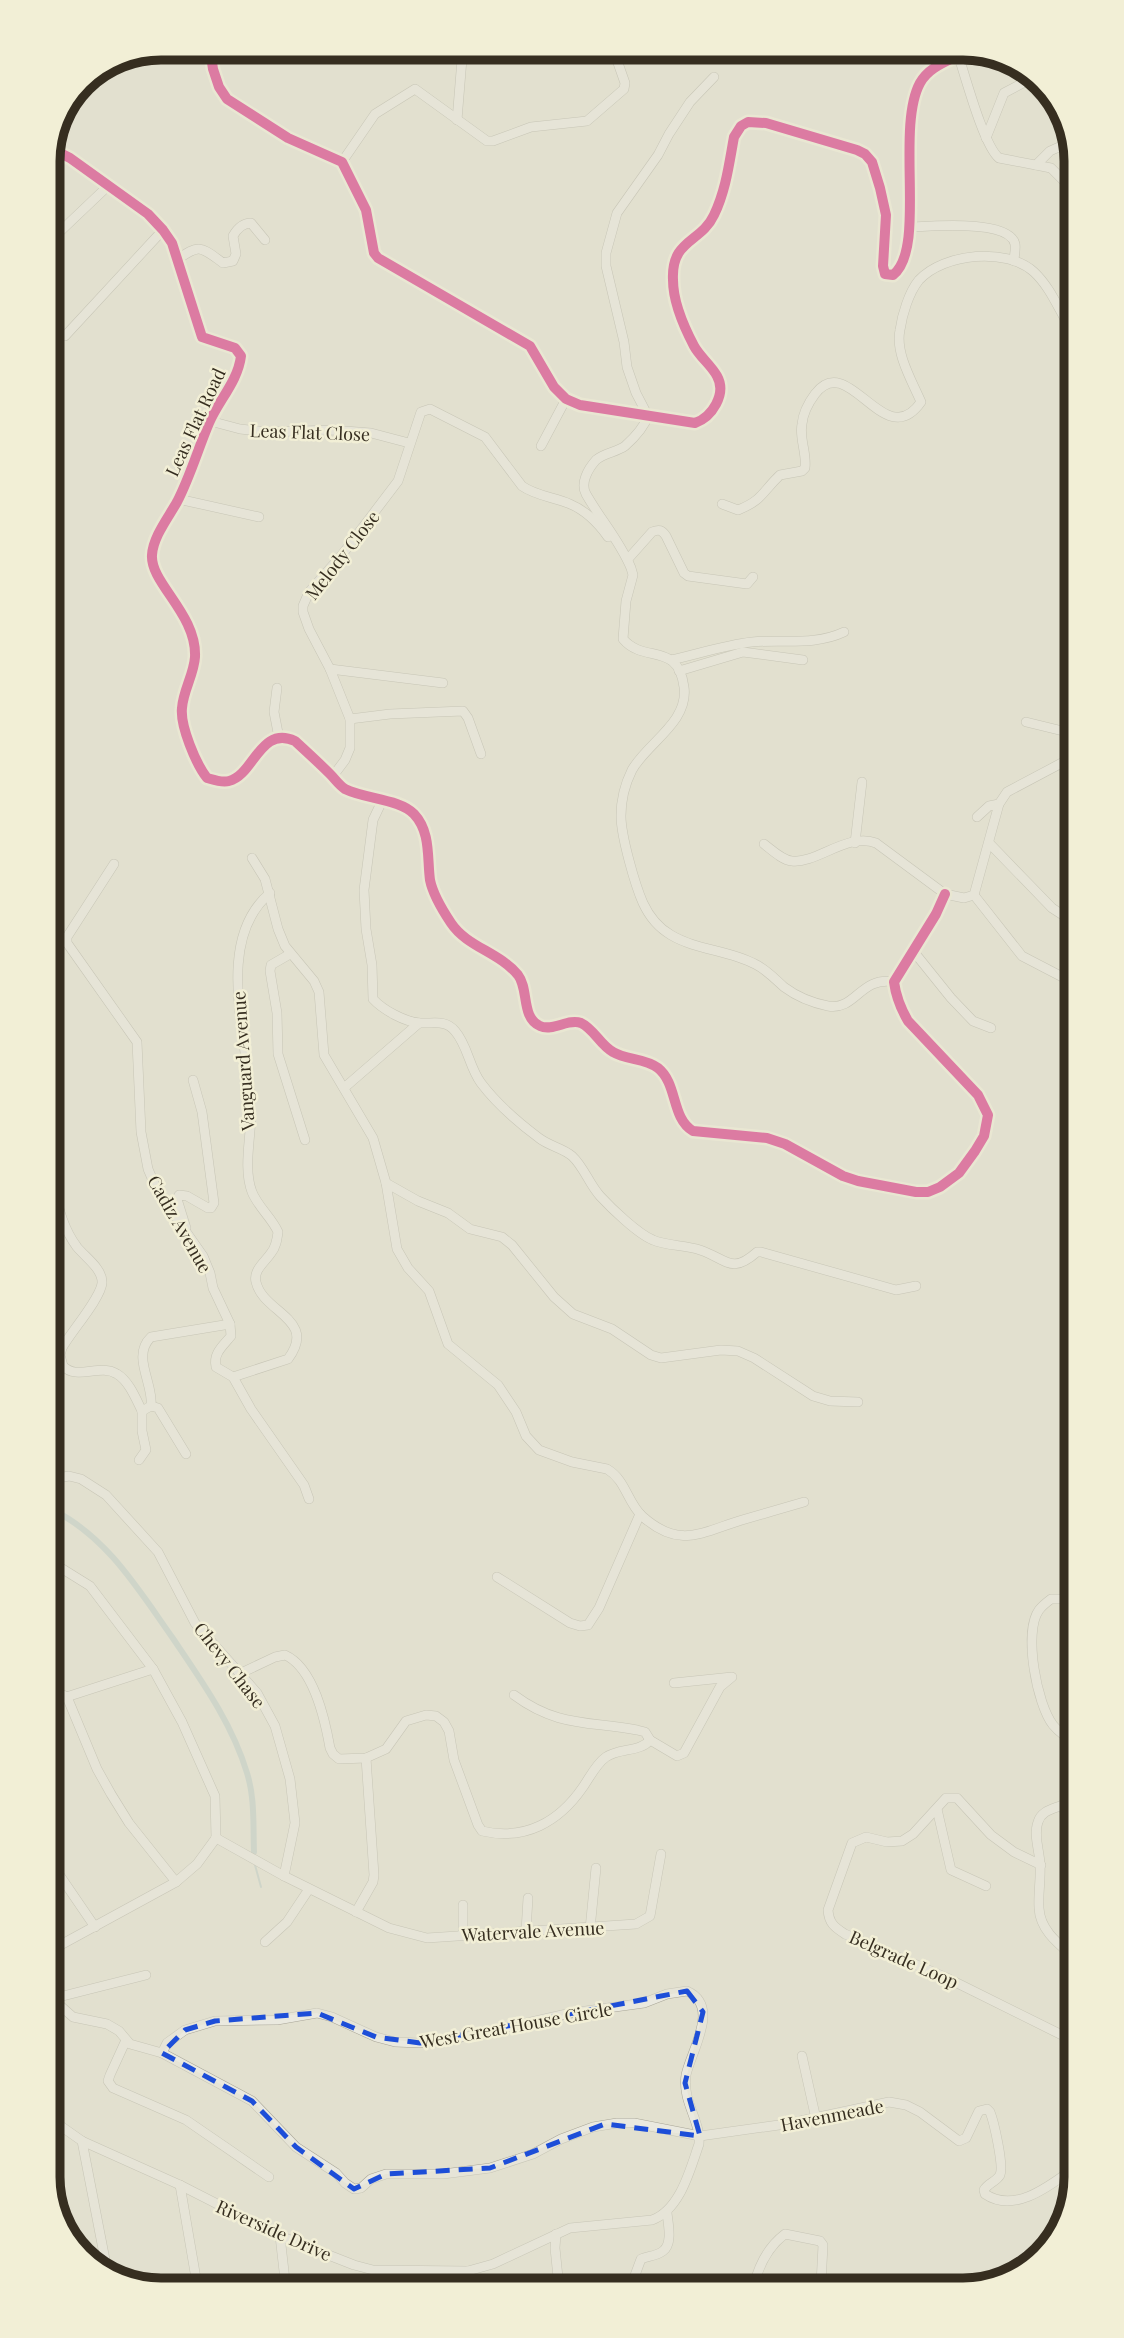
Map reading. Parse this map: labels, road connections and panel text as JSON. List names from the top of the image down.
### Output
{
  "streets": {
    "street": [
      "Leas Flat Road",
      "Leas Flat Close",
      "Melody Close",
      "Vanguard Avenue",
      "Cadiz Avenue",
      "Chevy Chase",
      "Watervale Avenue",
      "Belgrade Loop",
      "West Great House Circle",
      "Havenmeade",
      "Riverside Drive"
    ]
  },
  "crossings": [
    ["Leas Flat Road", "Leas Flat Close"],
    ["Leas Flat Close", "Melody Close"],
    ["Chevy Chase", "Watervale Avenue"],
    ["West Great House Circle", "Havenmeade"]
  ]
}
